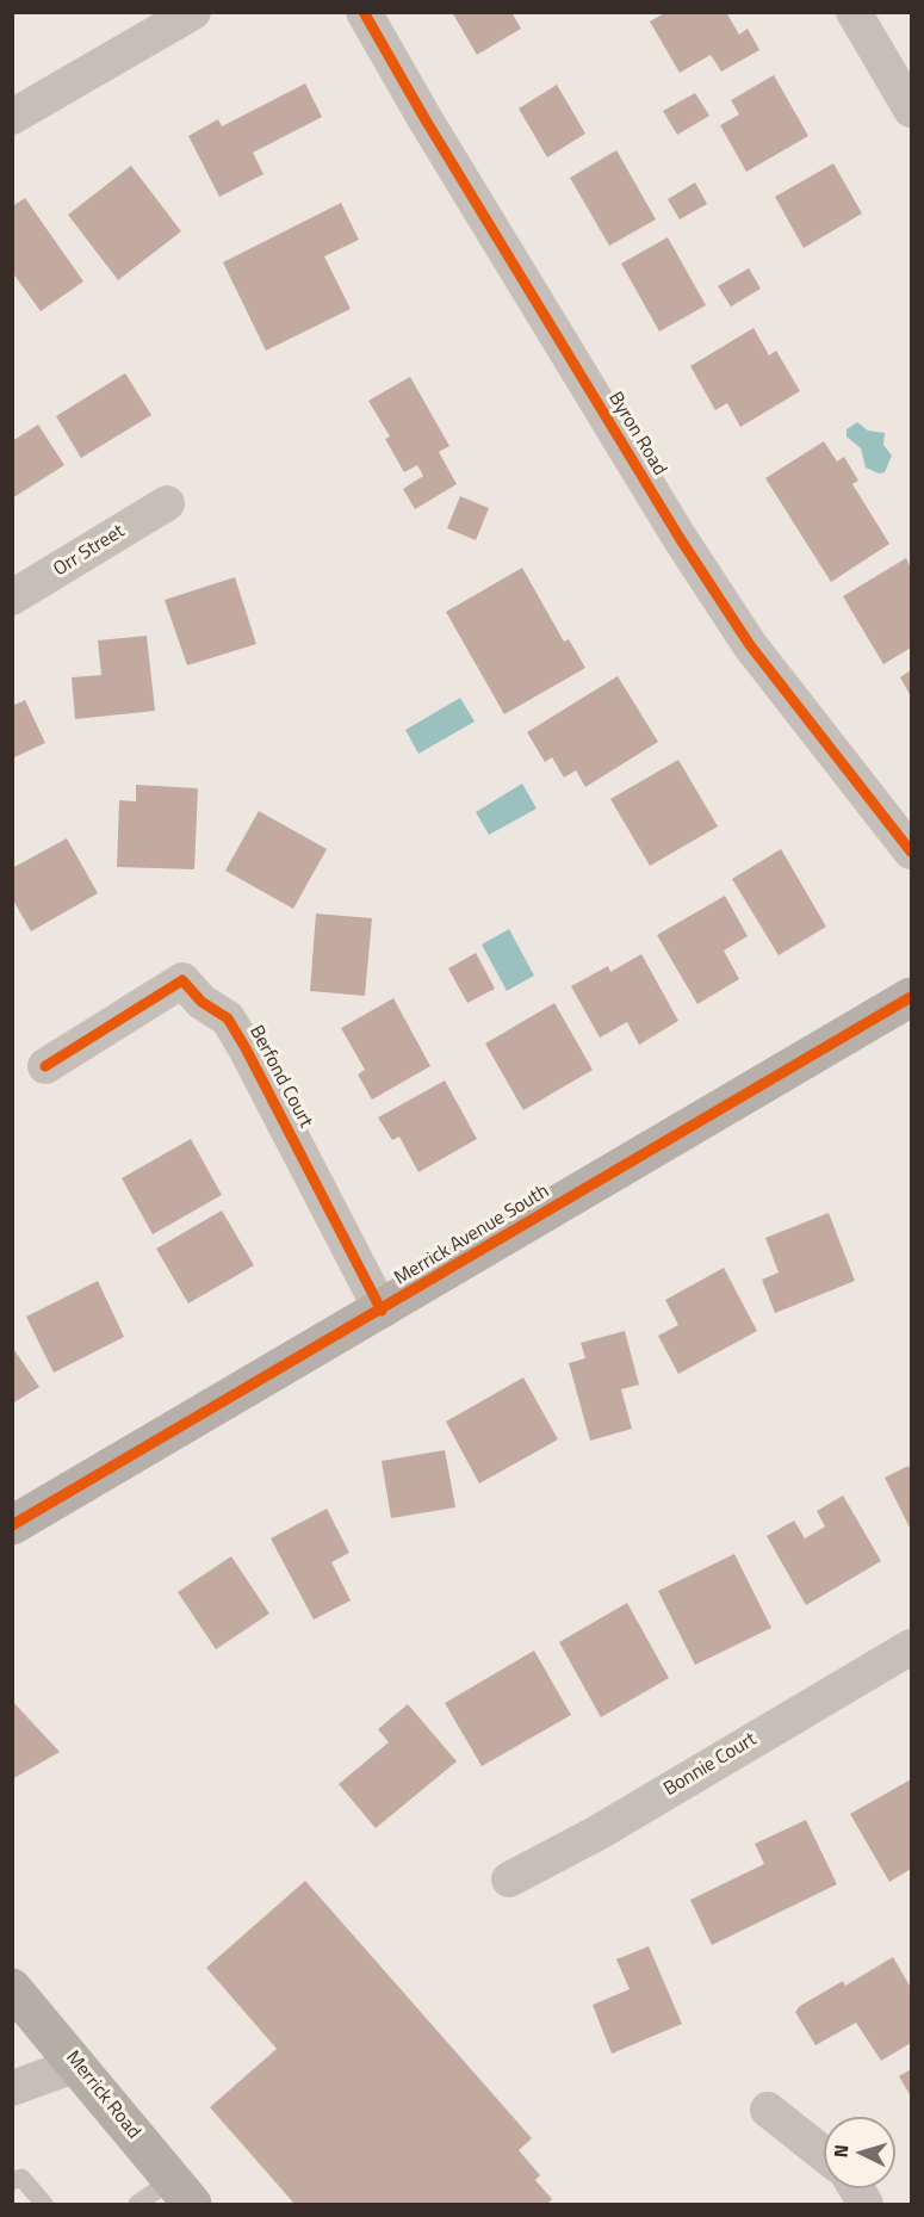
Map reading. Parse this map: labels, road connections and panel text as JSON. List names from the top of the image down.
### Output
{
  "streets": {
    "main road": ["Merrick Road"],
    "street": [
      "Byron Road",
      "Orr Street",
      "Berfond Court",
      "Merrick Avenue South",
      "Bonnie Court"
    ]
  },
  "crossings": [
    ["Berfond Court", "Merrick Avenue South"]
  ],
  "north": "left"
}
